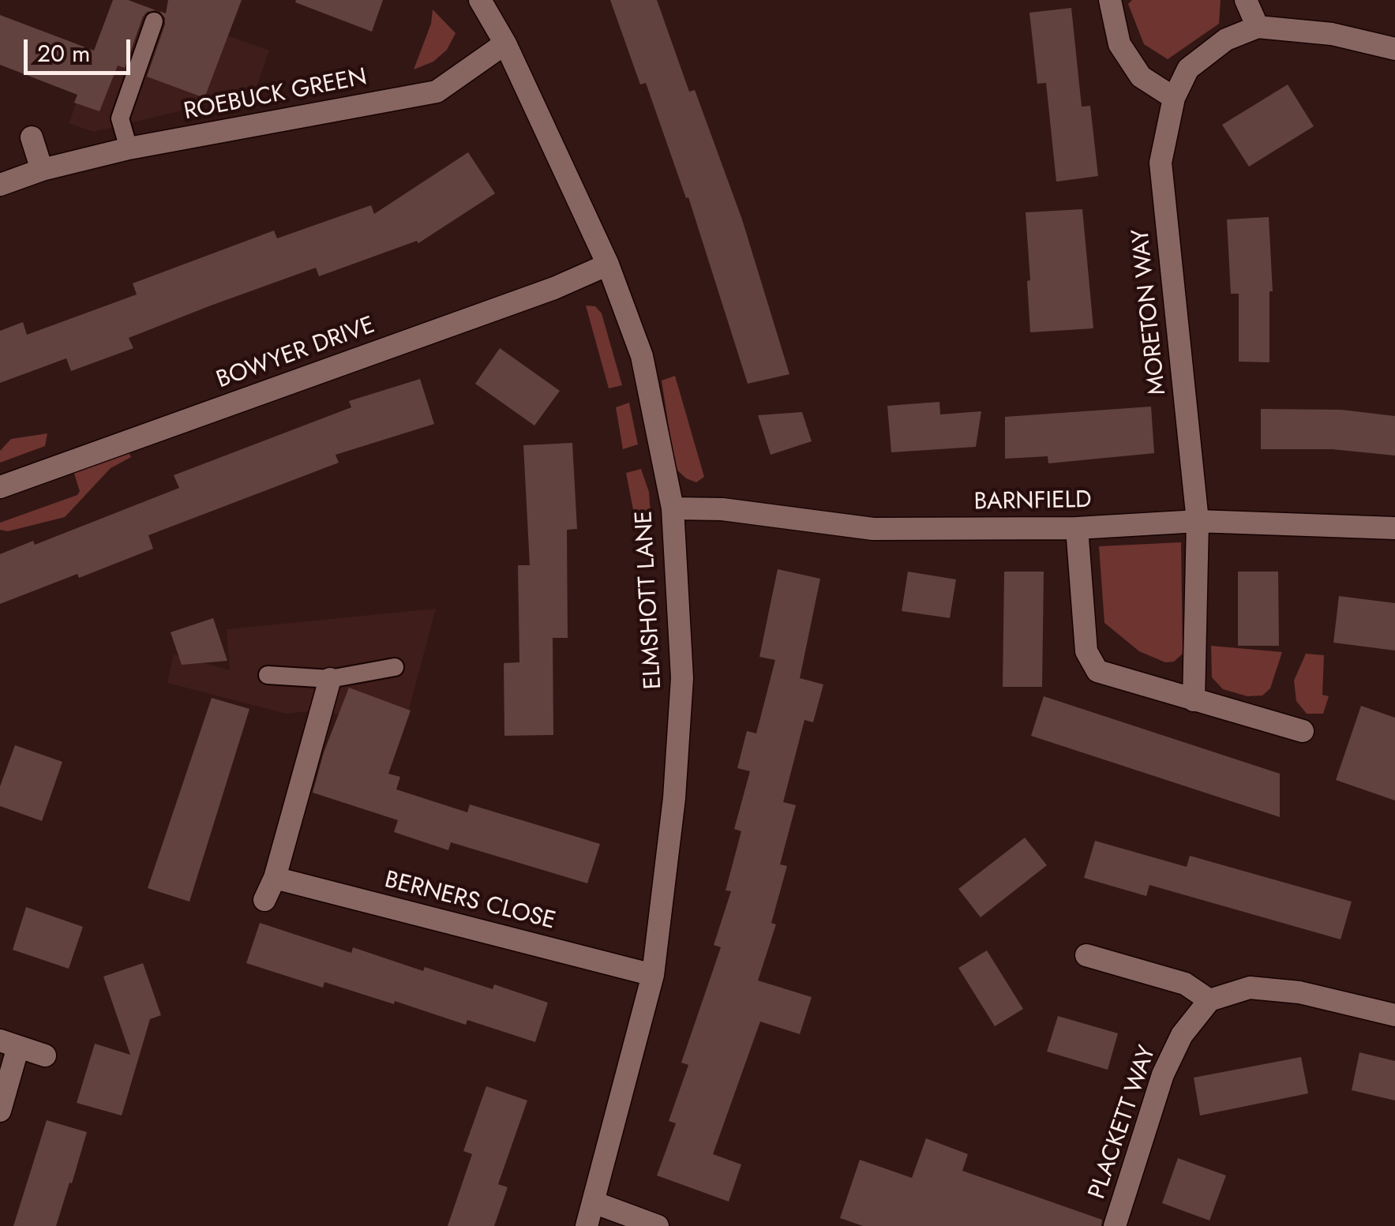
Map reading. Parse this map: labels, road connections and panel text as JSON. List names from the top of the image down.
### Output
{
  "streets": {
    "street": [
      "ROEBUCK GREEN",
      "MORETON WAY",
      "BOWYER DRIVE",
      "BARNFIELD",
      "ELMSHOTT LANE",
      "BERNERS CLOSE",
      "PLACKETT WAY"
    ]
  },
  "crossings": [
    ["ROEBUCK GREEN", "ELMSHOTT LANE"],
    ["MORETON WAY", "BARNFIELD"],
    ["BOWYER DRIVE", "ELMSHOTT LANE"],
    ["BARNFIELD", "ELMSHOTT LANE"],
    ["ELMSHOTT LANE", "BERNERS CLOSE"]
  ],
  "scale_bar": "20 m"
}
